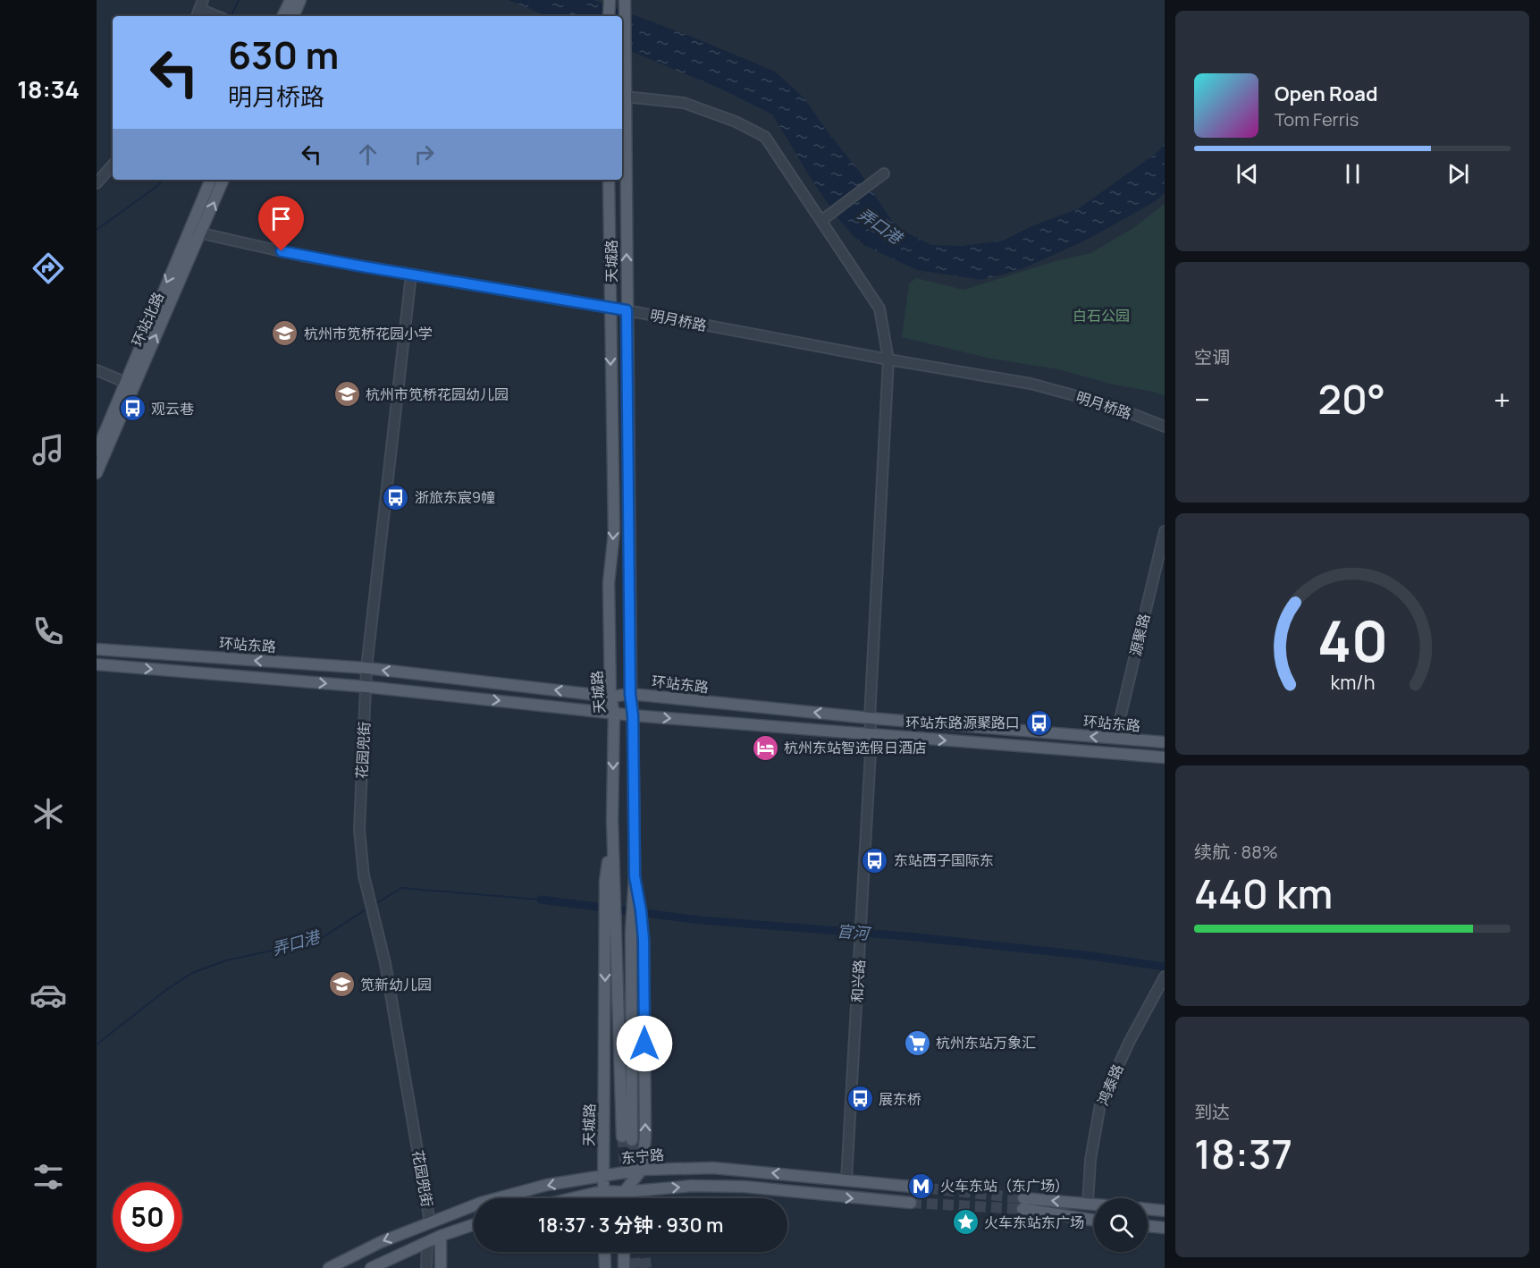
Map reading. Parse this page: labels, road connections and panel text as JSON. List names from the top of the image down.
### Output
{
  "streets": {
    "main road": [
      "天城路",
      "环站北路",
      "环站东路",
      "东宁路"
    ],
    "street": [
      "明月桥路",
      "源聚路",
      "花园兜街",
      "和兴路",
      "鸿泰路"
    ]
  },
  "crossings": [
    ["天城路", "明月桥路"],
    ["天城路", "环站东路"],
    ["天城路", "和兴路"],
    ["天城路", "东宁路"],
    ["环站北路", "明月桥路"],
    ["明月桥路", "花园兜街"],
    ["明月桥路", "和兴路"],
    ["源聚路", "环站东路"],
    ["环站东路", "花园兜街"],
    ["环站东路", "和兴路"],
    ["花园兜街", "东宁路"],
    ["和兴路", "东宁路"]
  ],
  "water": ["弄口港", "官河"],
  "parks": ["白石公园"],
  "places": {
    "school or university": ["杭州市笕桥花园小学", "杭州市笕桥花园幼儿园", "笕新幼儿园"],
    "bus stop": [
      "观云巷",
      "浙旅东宸9幢",
      "环站东路源聚路口",
      "东站西子国际东",
      "展东桥"
    ],
    "hotel": ["杭州东站智选假日酒店"],
    "supermarket": ["杭州东站万象汇"],
    "metro station": ["火车东站（东广场）"],
    "place": ["火车东站东广场"]
  },
  "page": {
    "tabs": "18:34",
    "turn": ["630 m", "明月桥路"],
    "song": ["Open Road", "Tom Ferris"],
    "tile": [
      "空调",
      ["续航 · 88%", "440 km"],
      ["到达", "18:37"]
    ],
    "heat": ["−", "20°", "+"],
    "limit": "50",
    "trip": "18:37 · 3 分钟 · 930 m",
    "gauge": ["40", "km/h"]
  }
}
